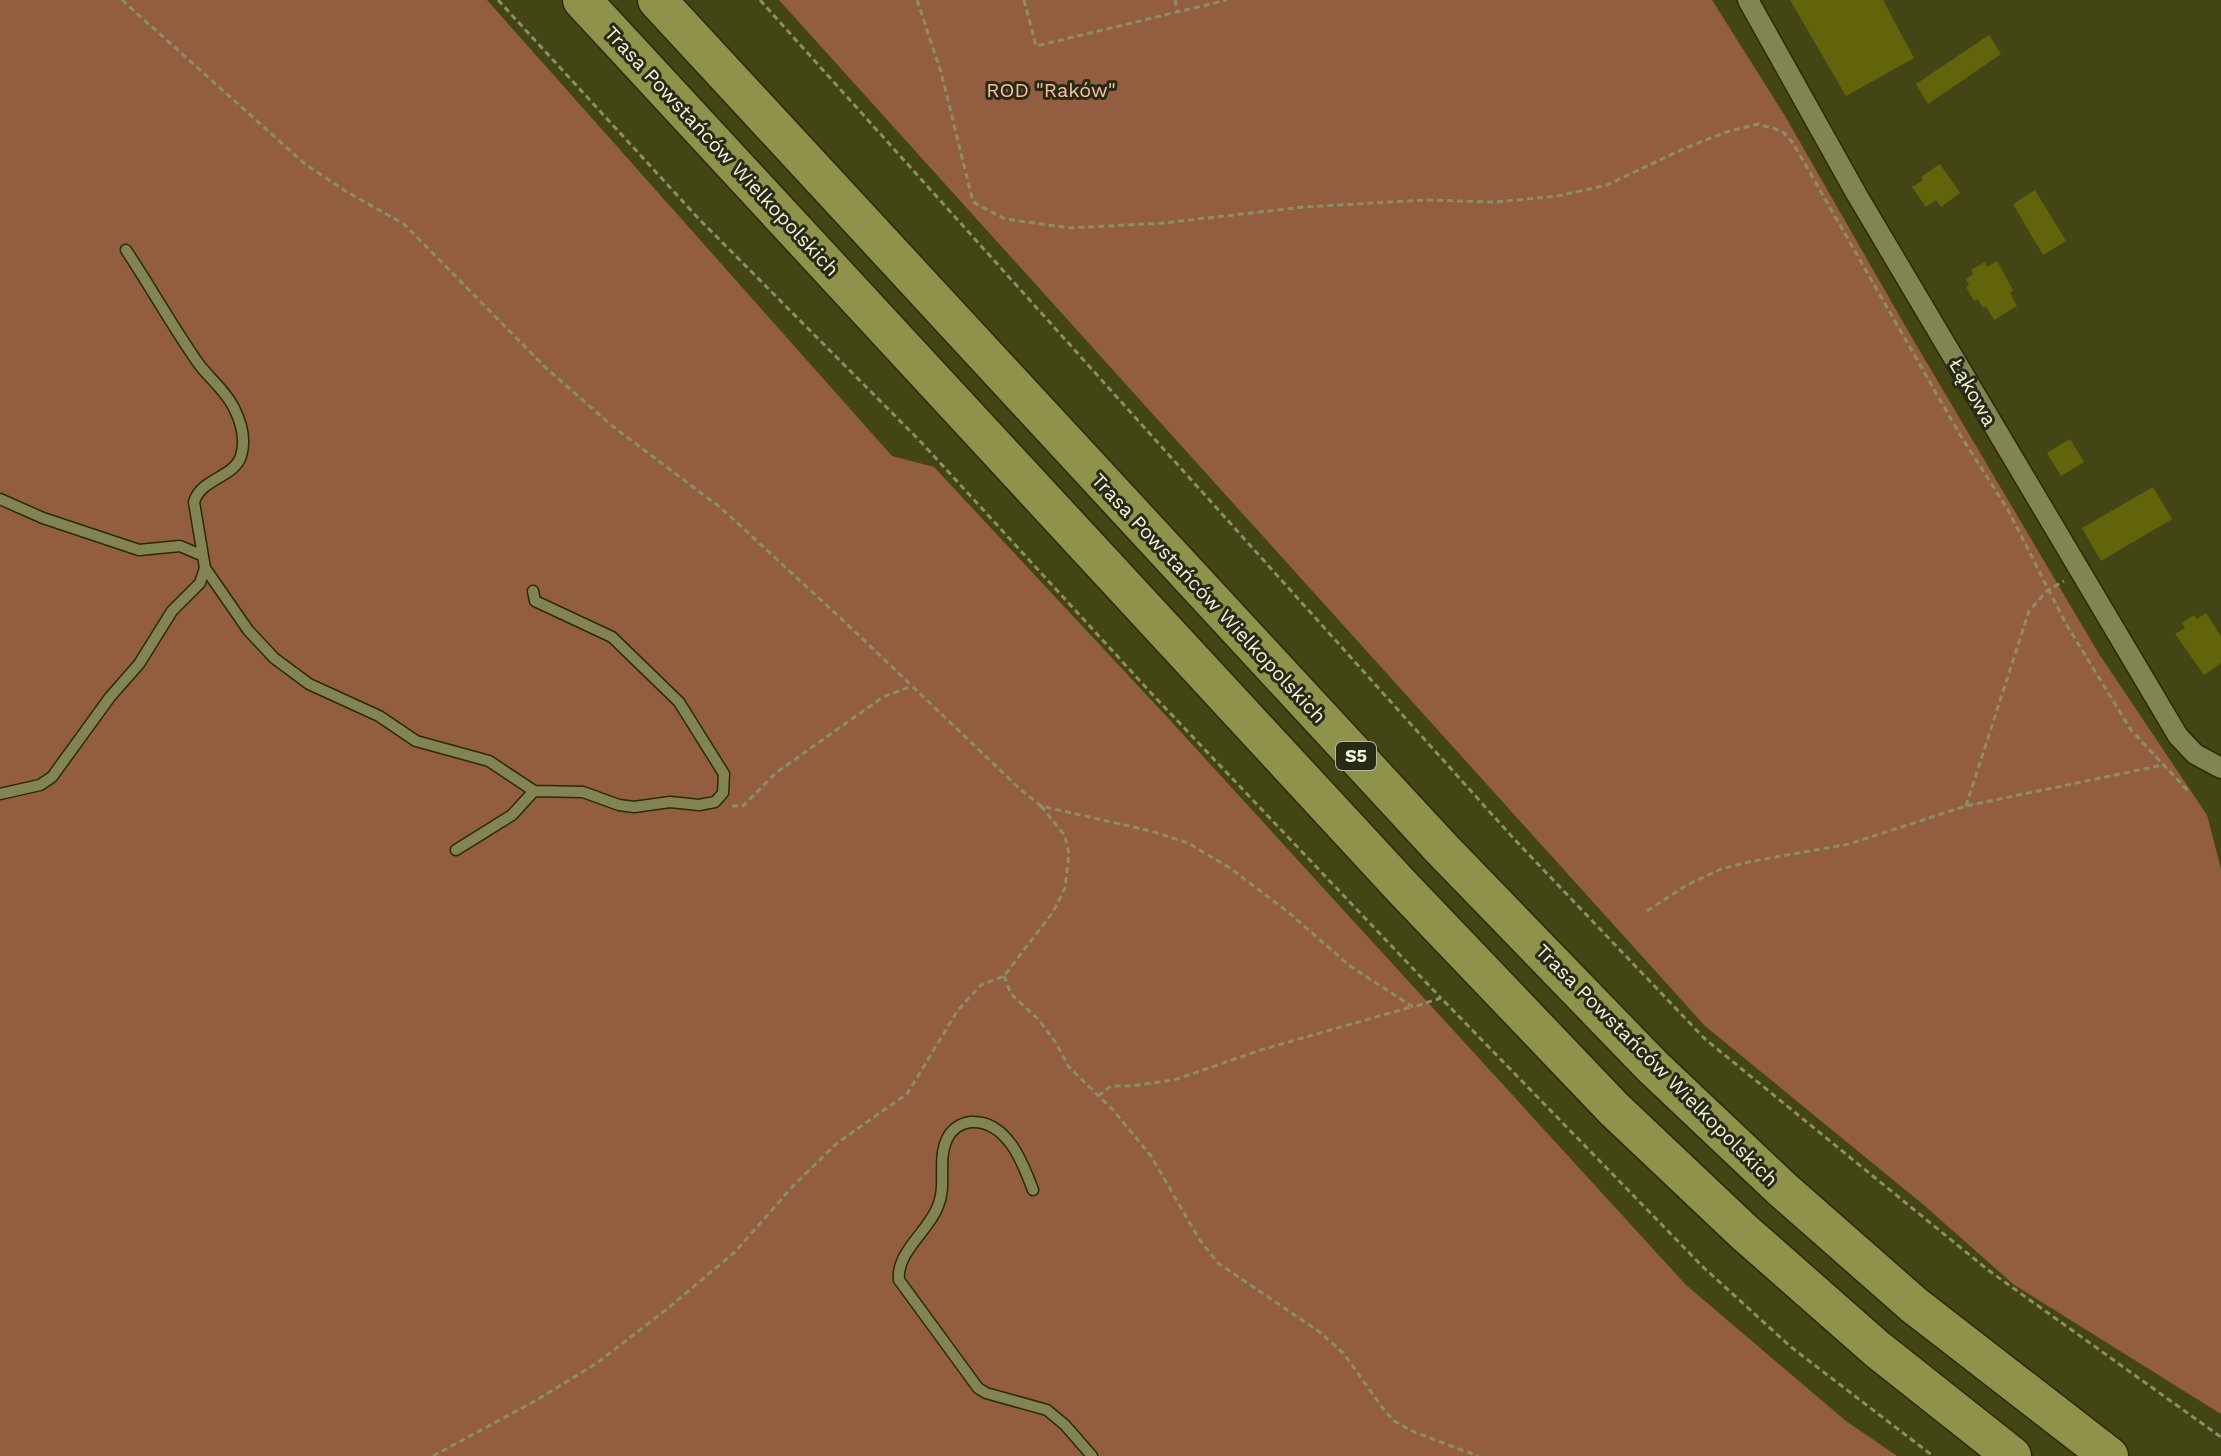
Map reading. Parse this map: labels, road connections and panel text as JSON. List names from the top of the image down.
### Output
{
  "streets": {
    "highway": ["Trasa Powstańców Wielkopolskich", "S5"],
    "street": ["Łąkowa"]
  },
  "parks": ["ROD \"Raków\""]
}
